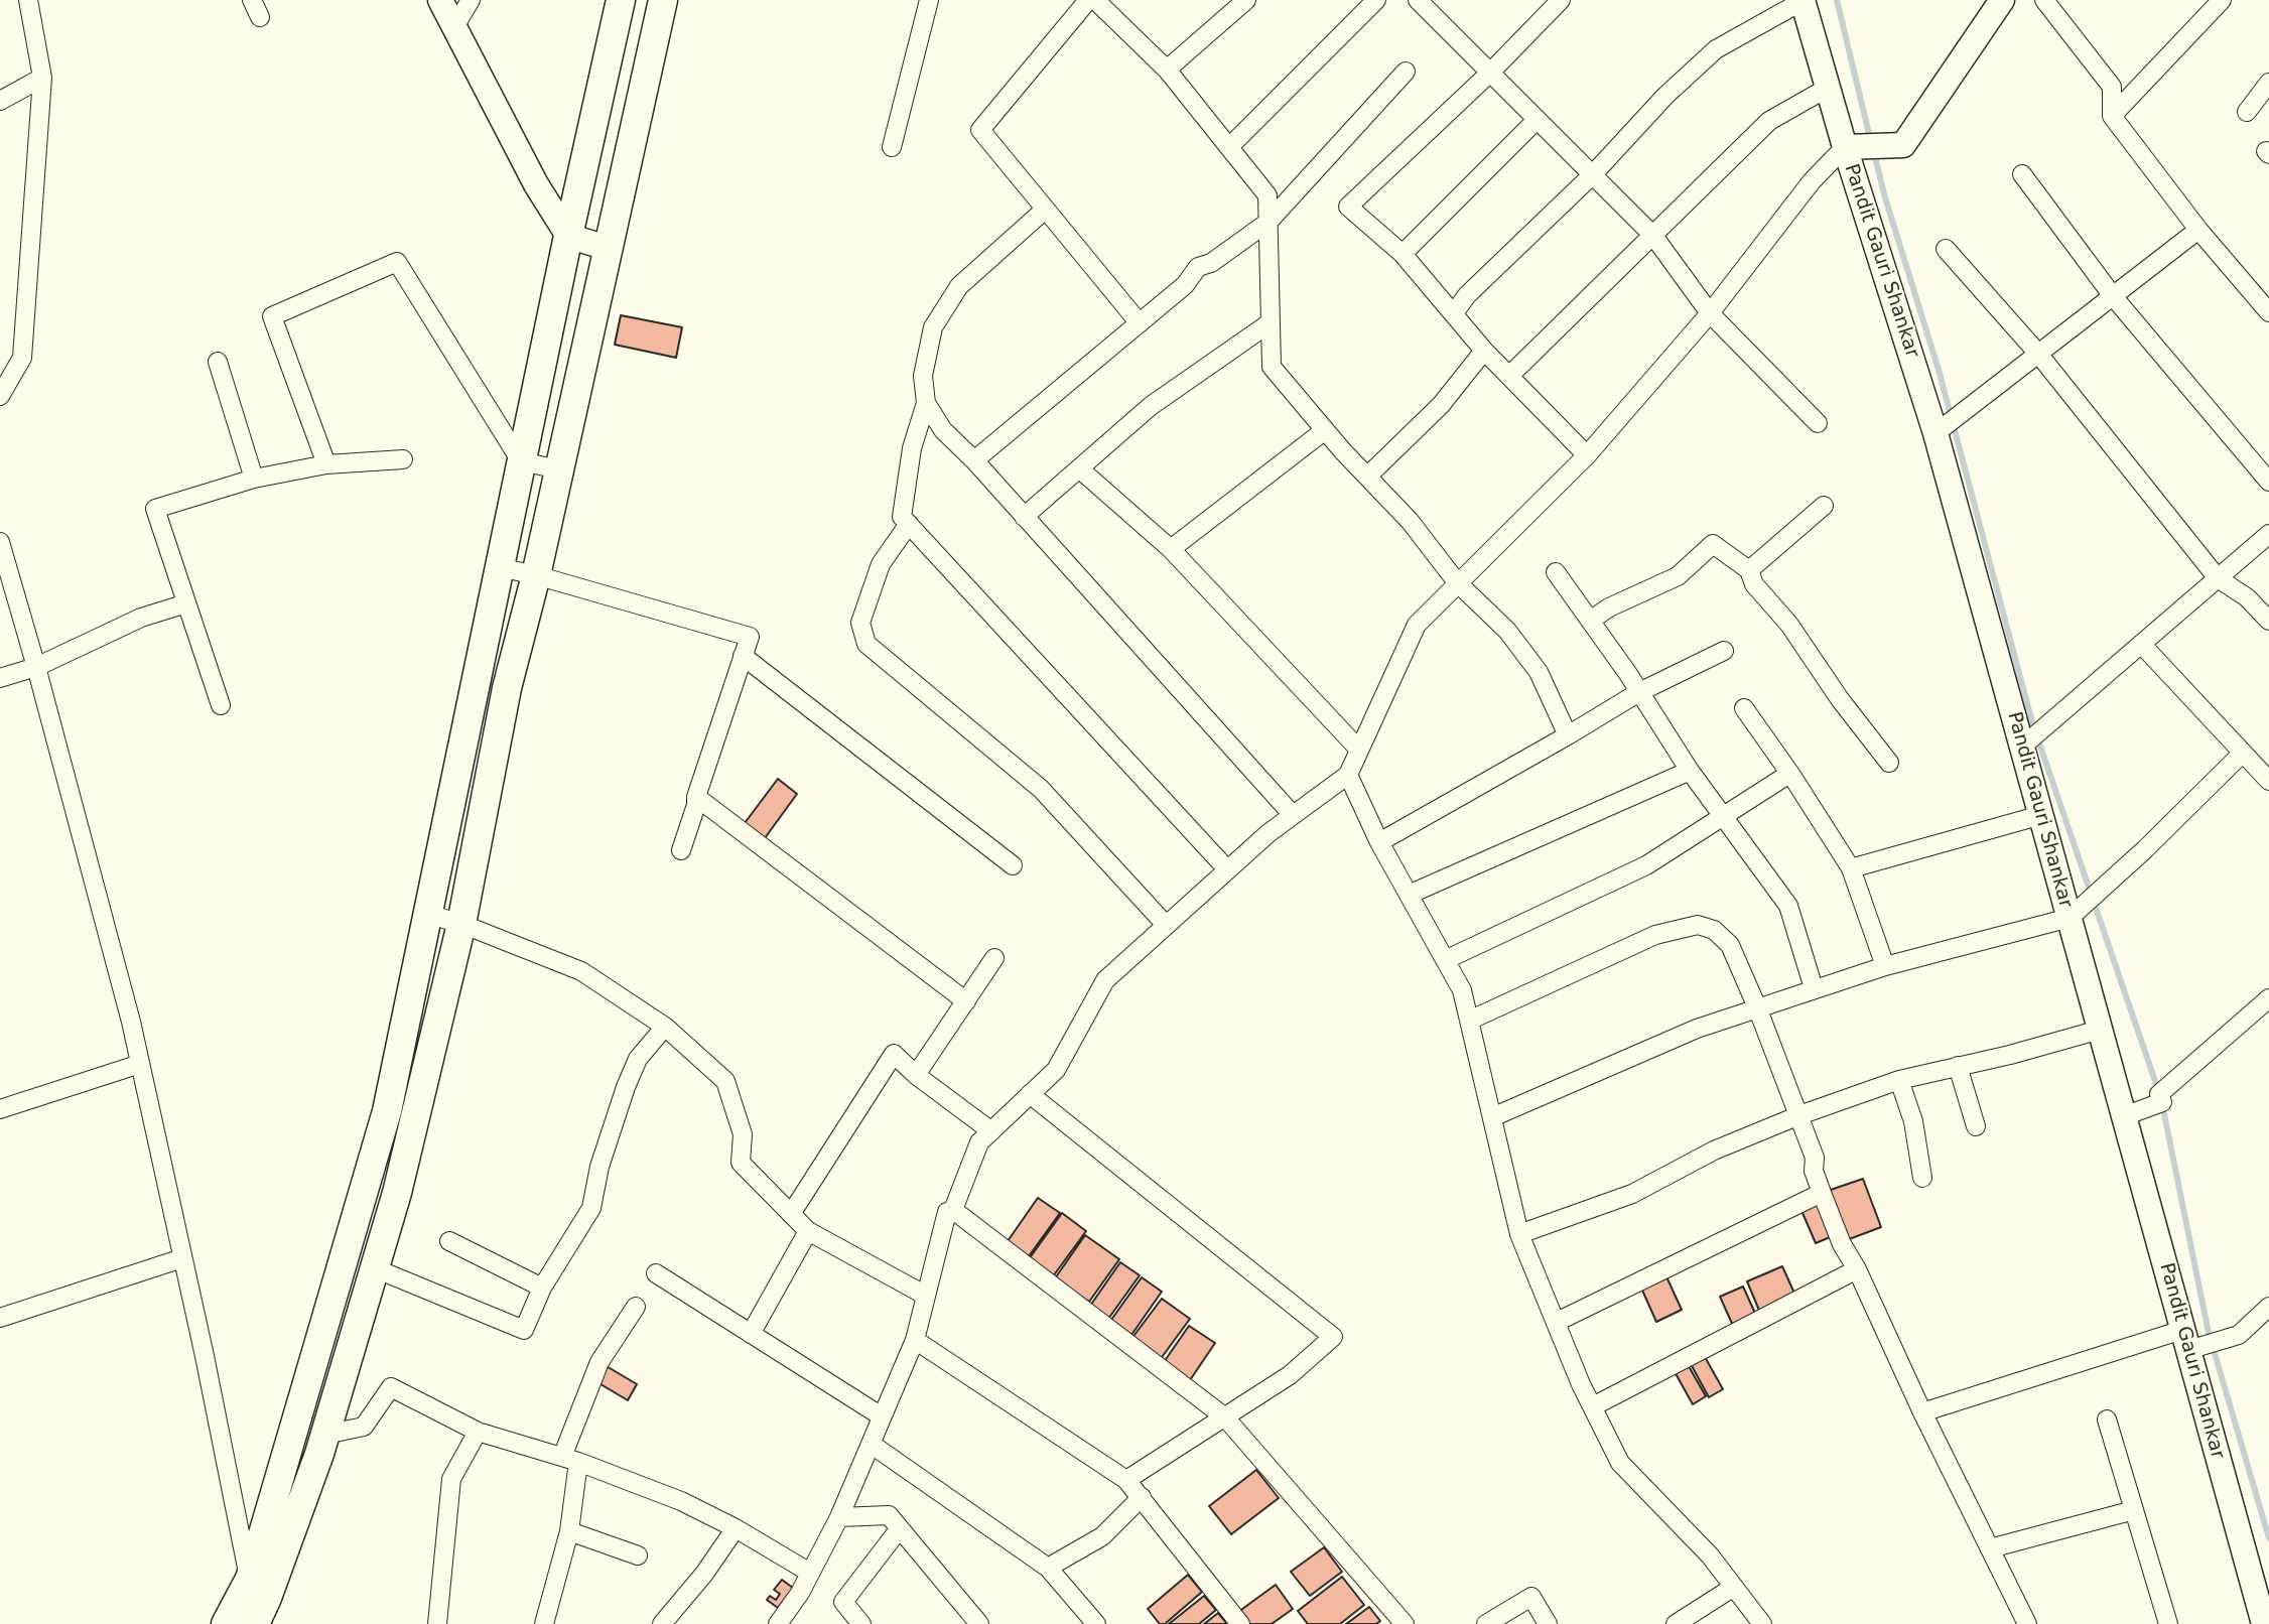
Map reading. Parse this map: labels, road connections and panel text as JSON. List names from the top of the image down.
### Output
{
  "streets": {
    "street": ["Pandit Gauri Shankar"]
  }
}
